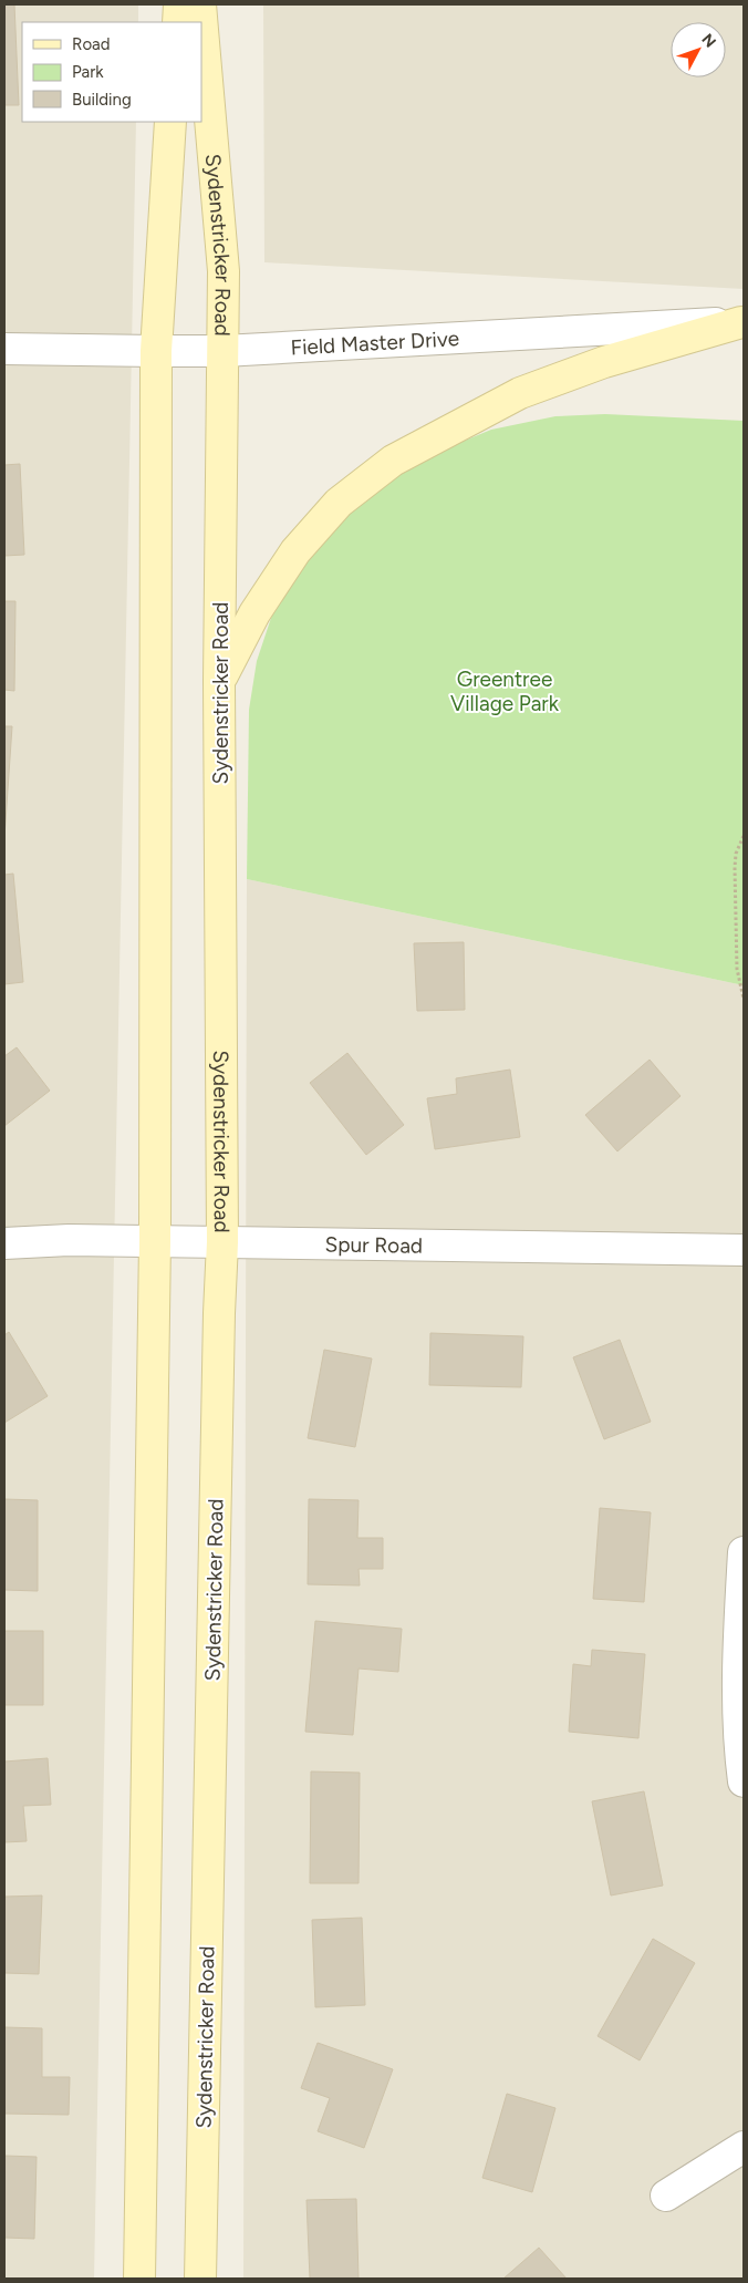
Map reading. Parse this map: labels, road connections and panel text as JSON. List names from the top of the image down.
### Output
{
  "streets": {
    "main road": ["Sydenstricker Road"],
    "street": ["Field Master Drive", "Spur Road"]
  },
  "crossings": [
    ["Sydenstricker Road", "Field Master Drive"],
    ["Sydenstricker Road", "Spur Road"]
  ],
  "parks": ["Greentree Village Park"],
  "legend": ["Road", "Park", "Building"],
  "north": "top right"
}
